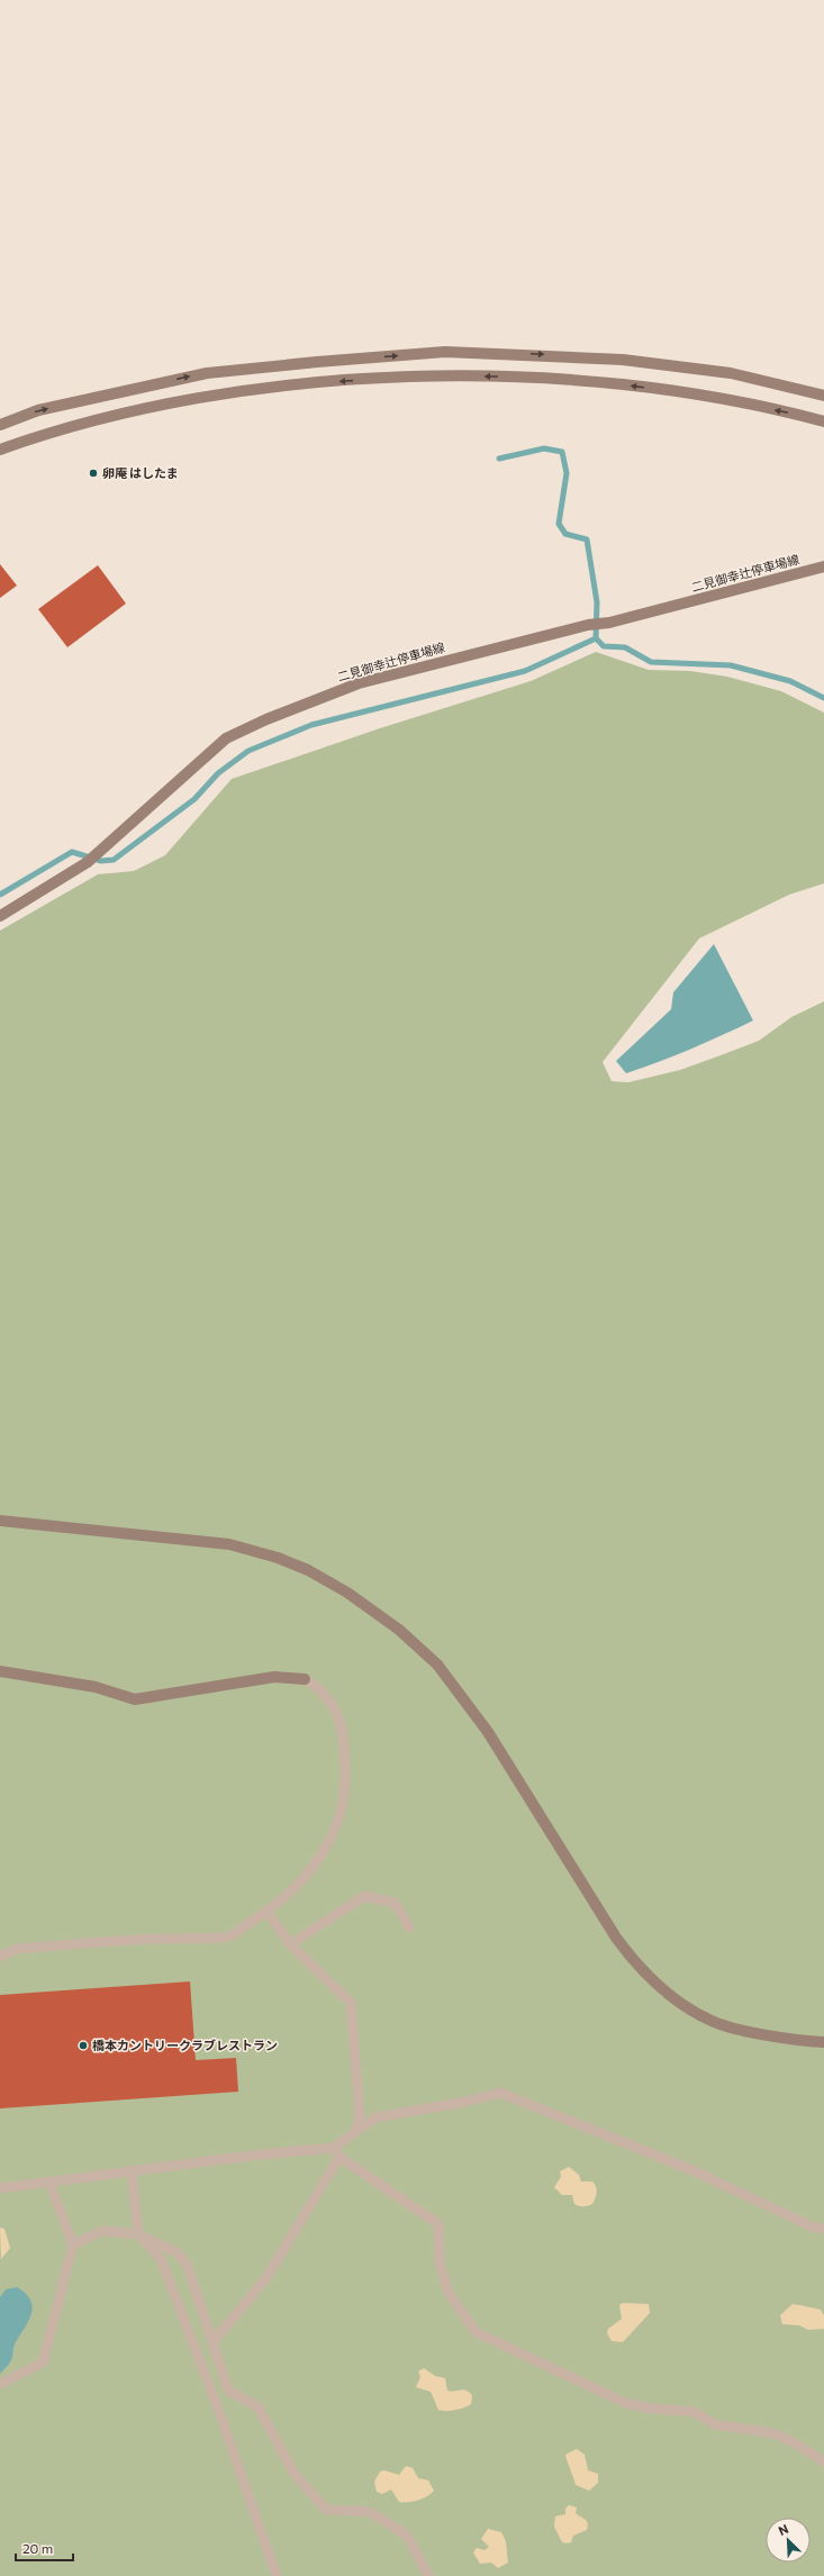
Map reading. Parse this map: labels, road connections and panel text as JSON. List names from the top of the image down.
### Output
{
  "streets": {
    "street": ["二見御幸辻停車場線"]
  },
  "places": ["卵庵 はしたま", "橋本カントリークラブレストラン"],
  "scale_bar": "20 m",
  "north": "top left"
}
